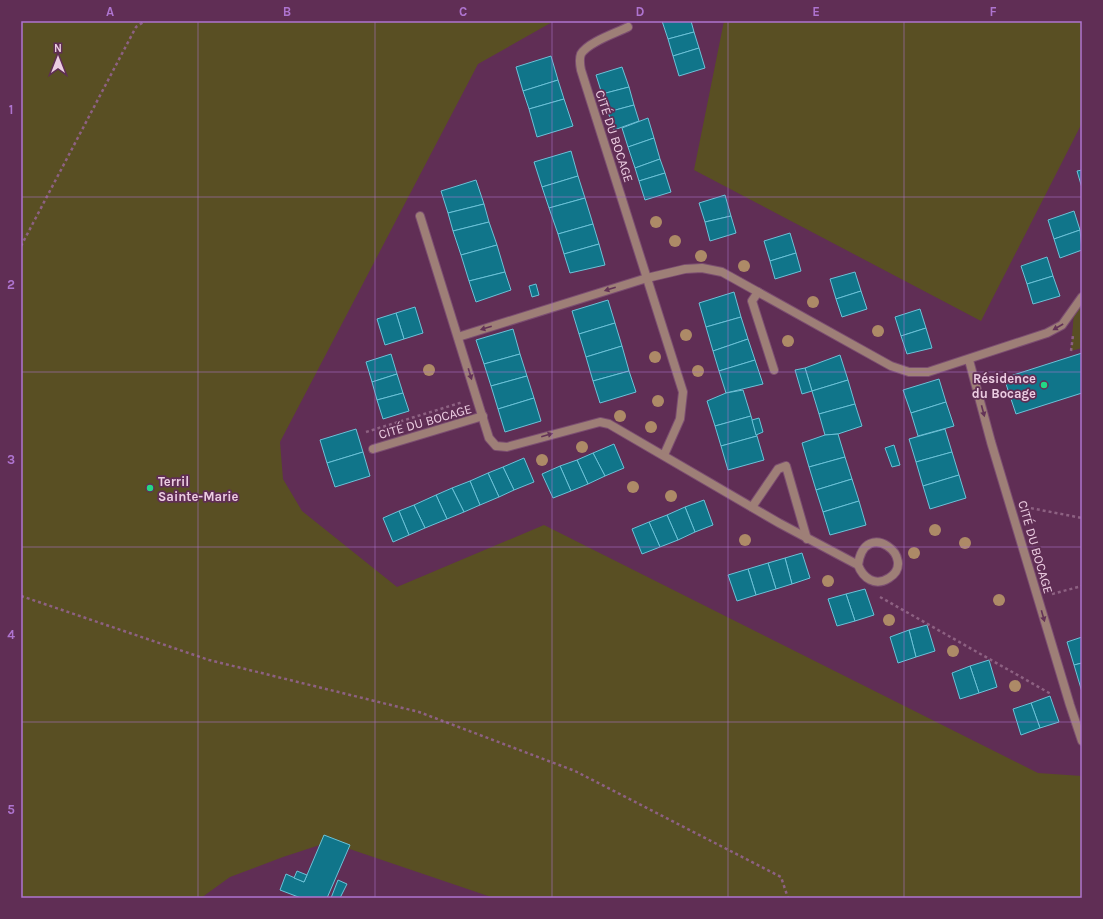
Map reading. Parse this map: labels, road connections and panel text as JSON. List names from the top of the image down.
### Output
{
  "streets": {
    "street": ["CITÉ DU BOCAGE"]
  },
  "places": ["Résidence du Bocage", "Terril Sainte-Marie"],
  "north": "top",
  "grid": {
    "columns": [
      "A",
      "B",
      "C",
      "D",
      "E",
      "F"
    ],
    "rows": [
      "1",
      "2",
      "3",
      "4",
      "5"
    ]
  }
}
